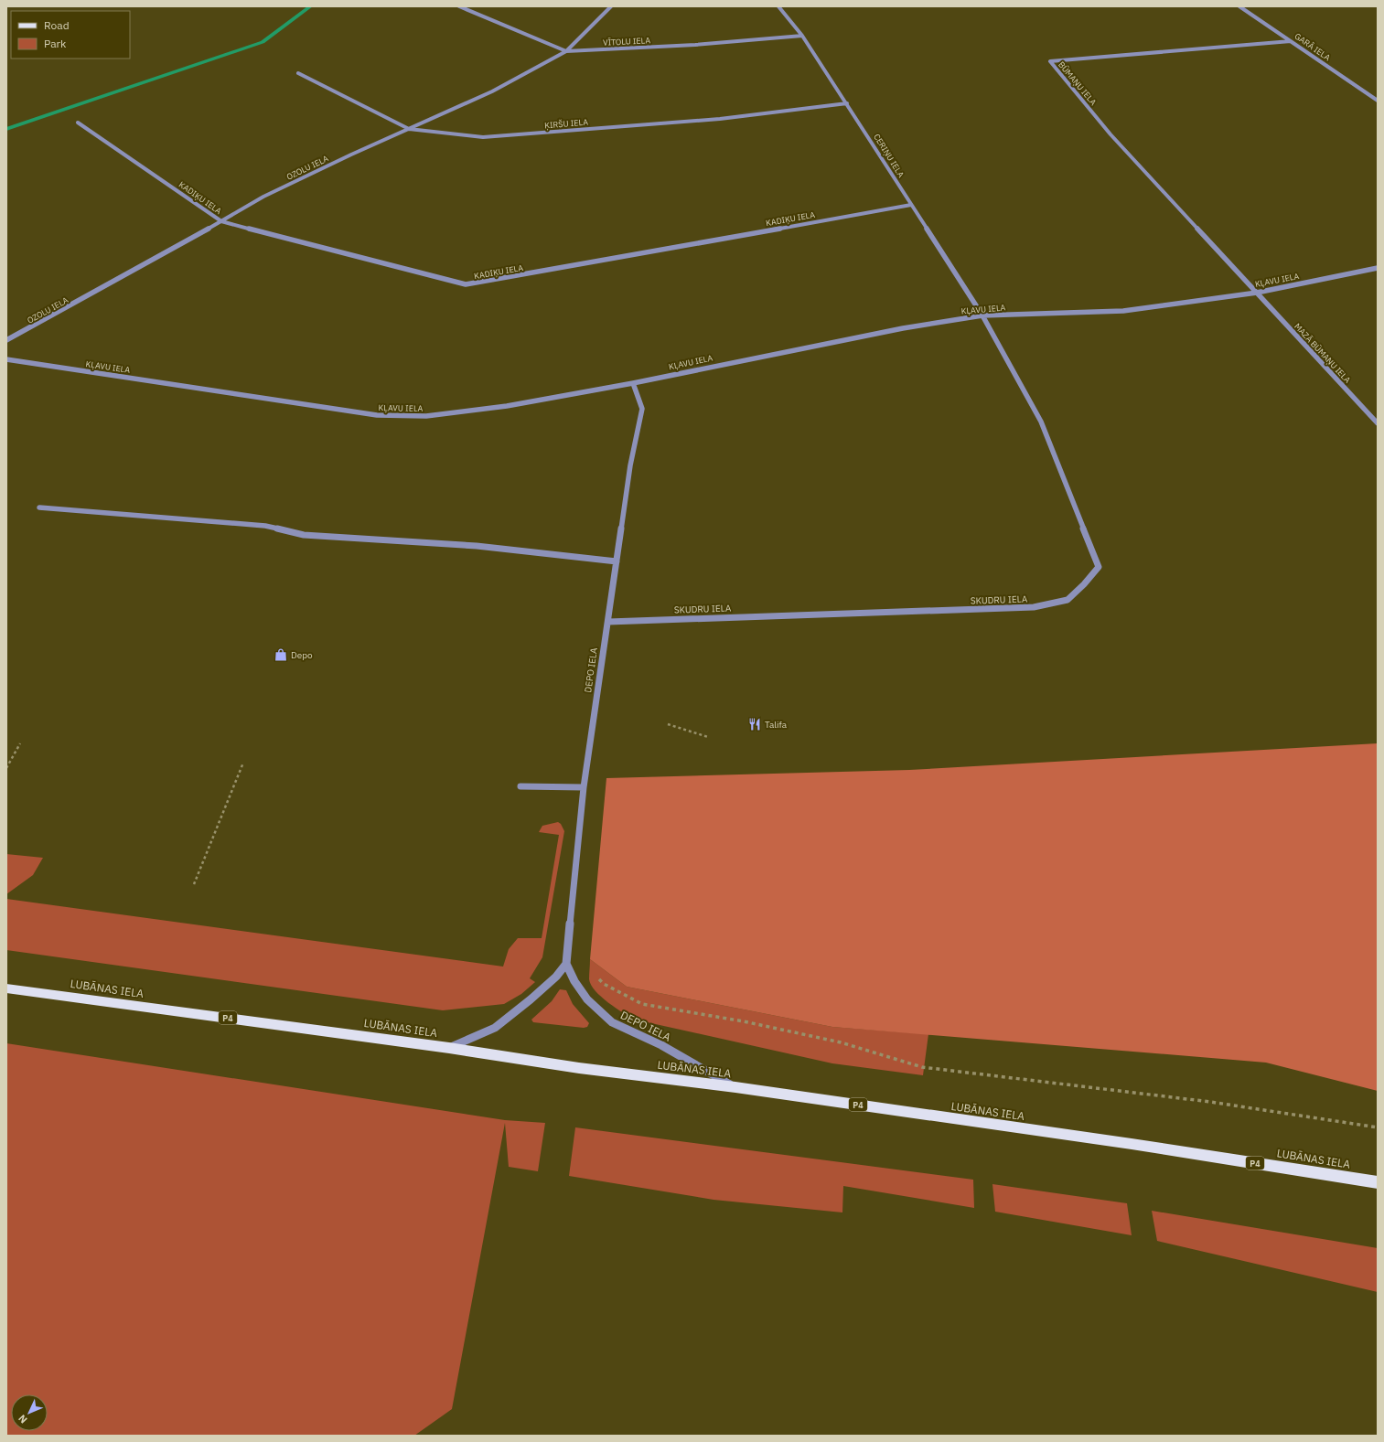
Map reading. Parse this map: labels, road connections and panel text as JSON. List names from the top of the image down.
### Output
{
  "streets": {
    "main road": ["LUBĀNAS IELA", "P4"],
    "street": [
      "VĪTOLU IELA",
      "GARĀ IELA",
      "BŪMAŅU IELA",
      "ĶIRŠU IELA",
      "CERIŅU IELA",
      "OZOLU IELA",
      "KADIĶU IELA",
      "KĻAVU IELA",
      "MAZĀ BŪMAŅU IELA",
      "SKUDRU IELA",
      "DEPO IELA"
    ]
  },
  "crossings": [
    ["VĪTOLU IELA", "CERIŅU IELA"],
    ["VĪTOLU IELA", "OZOLU IELA"],
    ["GARĀ IELA", "BŪMAŅU IELA"],
    ["BŪMAŅU IELA", "KĻAVU IELA"],
    ["BŪMAŅU IELA", "MAZĀ BŪMAŅU IELA"],
    ["ĶIRŠU IELA", "CERIŅU IELA"],
    ["ĶIRŠU IELA", "OZOLU IELA"],
    ["CERIŅU IELA", "KADIĶU IELA"],
    ["CERIŅU IELA", "KĻAVU IELA"],
    ["CERIŅU IELA", "SKUDRU IELA"],
    ["OZOLU IELA", "KADIĶU IELA"],
    ["KĻAVU IELA", "MAZĀ BŪMAŅU IELA"],
    ["KĻAVU IELA", "SKUDRU IELA"],
    ["KĻAVU IELA", "DEPO IELA"],
    ["SKUDRU IELA", "DEPO IELA"],
    ["DEPO IELA", "LUBĀNAS IELA"]
  ],
  "places": {
    "shop": ["Depo"],
    "restaurant": ["Talifa"]
  },
  "legend": ["Road", "Park"],
  "north": "bottom left"
}
